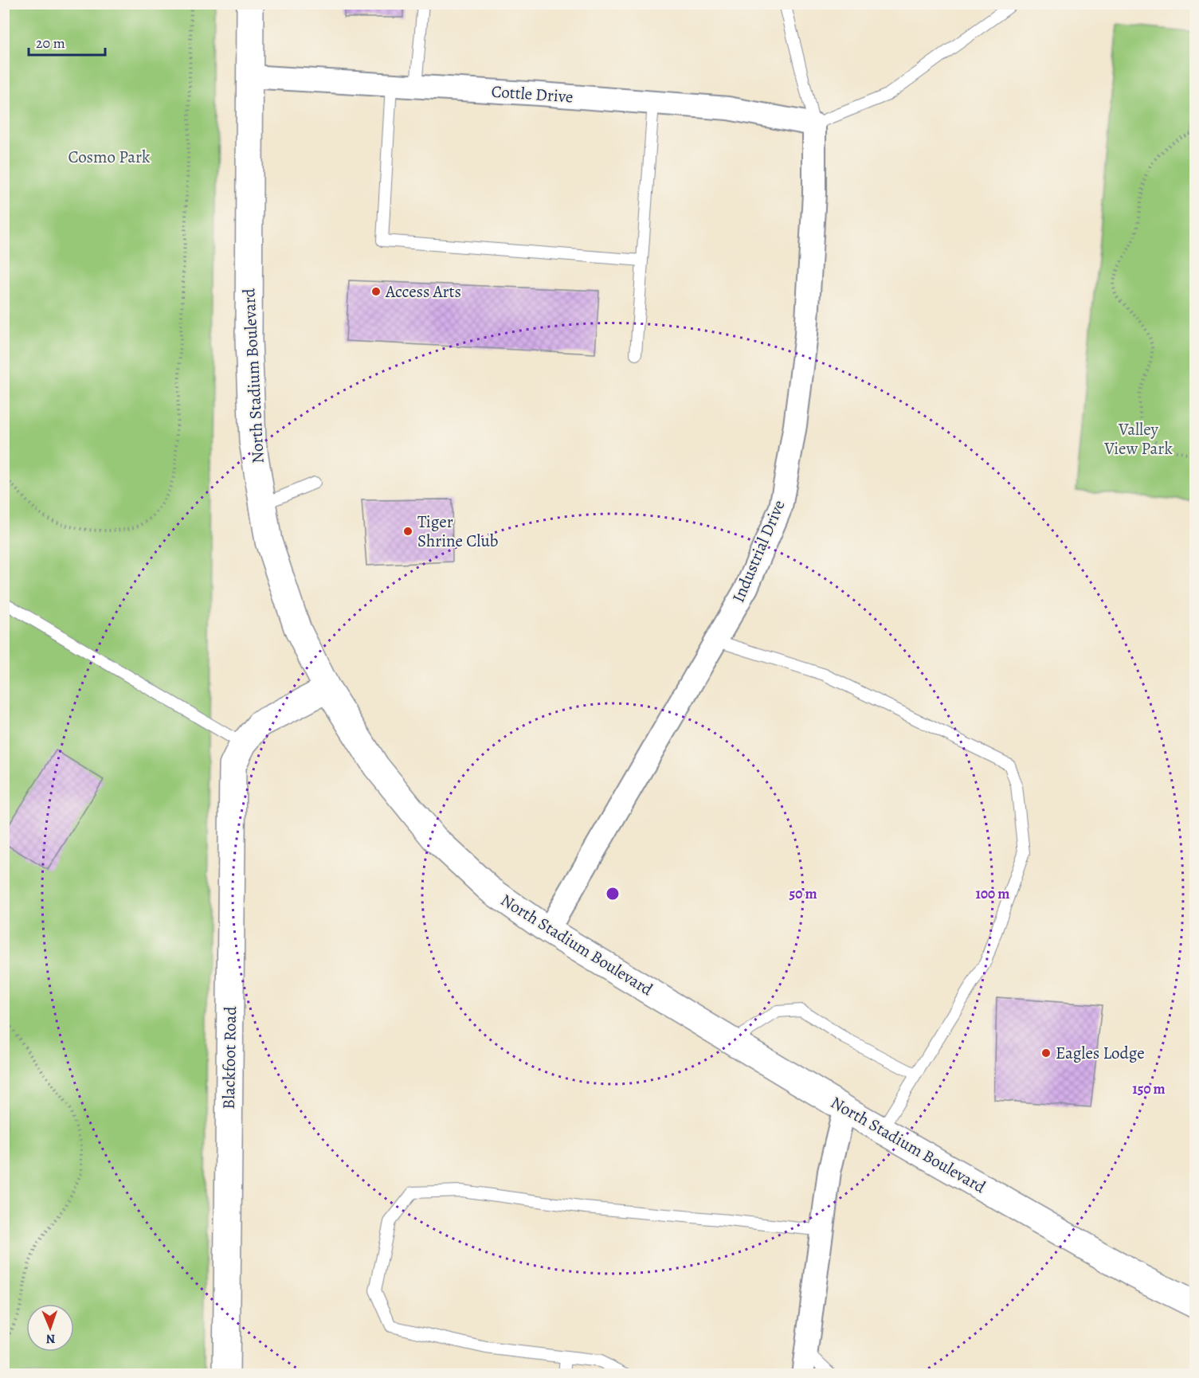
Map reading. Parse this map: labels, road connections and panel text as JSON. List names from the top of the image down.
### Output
{
  "streets": {
    "main road": ["North Stadium Boulevard", "Blackfoot Road"],
    "street": ["Cottle Drive", "Industrial Drive"]
  },
  "crossings": [
    ["Cottle Drive", "North Stadium Boulevard"],
    ["Cottle Drive", "Industrial Drive"],
    ["North Stadium Boulevard", "Industrial Drive"],
    ["North Stadium Boulevard", "Blackfoot Road"]
  ],
  "parks": ["Cosmo Park", "Valley View Park"],
  "places": ["Access Arts", "Tiger Shrine Club", "Eagles Lodge"],
  "scale_bar": "20 m",
  "north": "bottom",
  "rings": ["50 m", "100 m", "150 m"]
}
